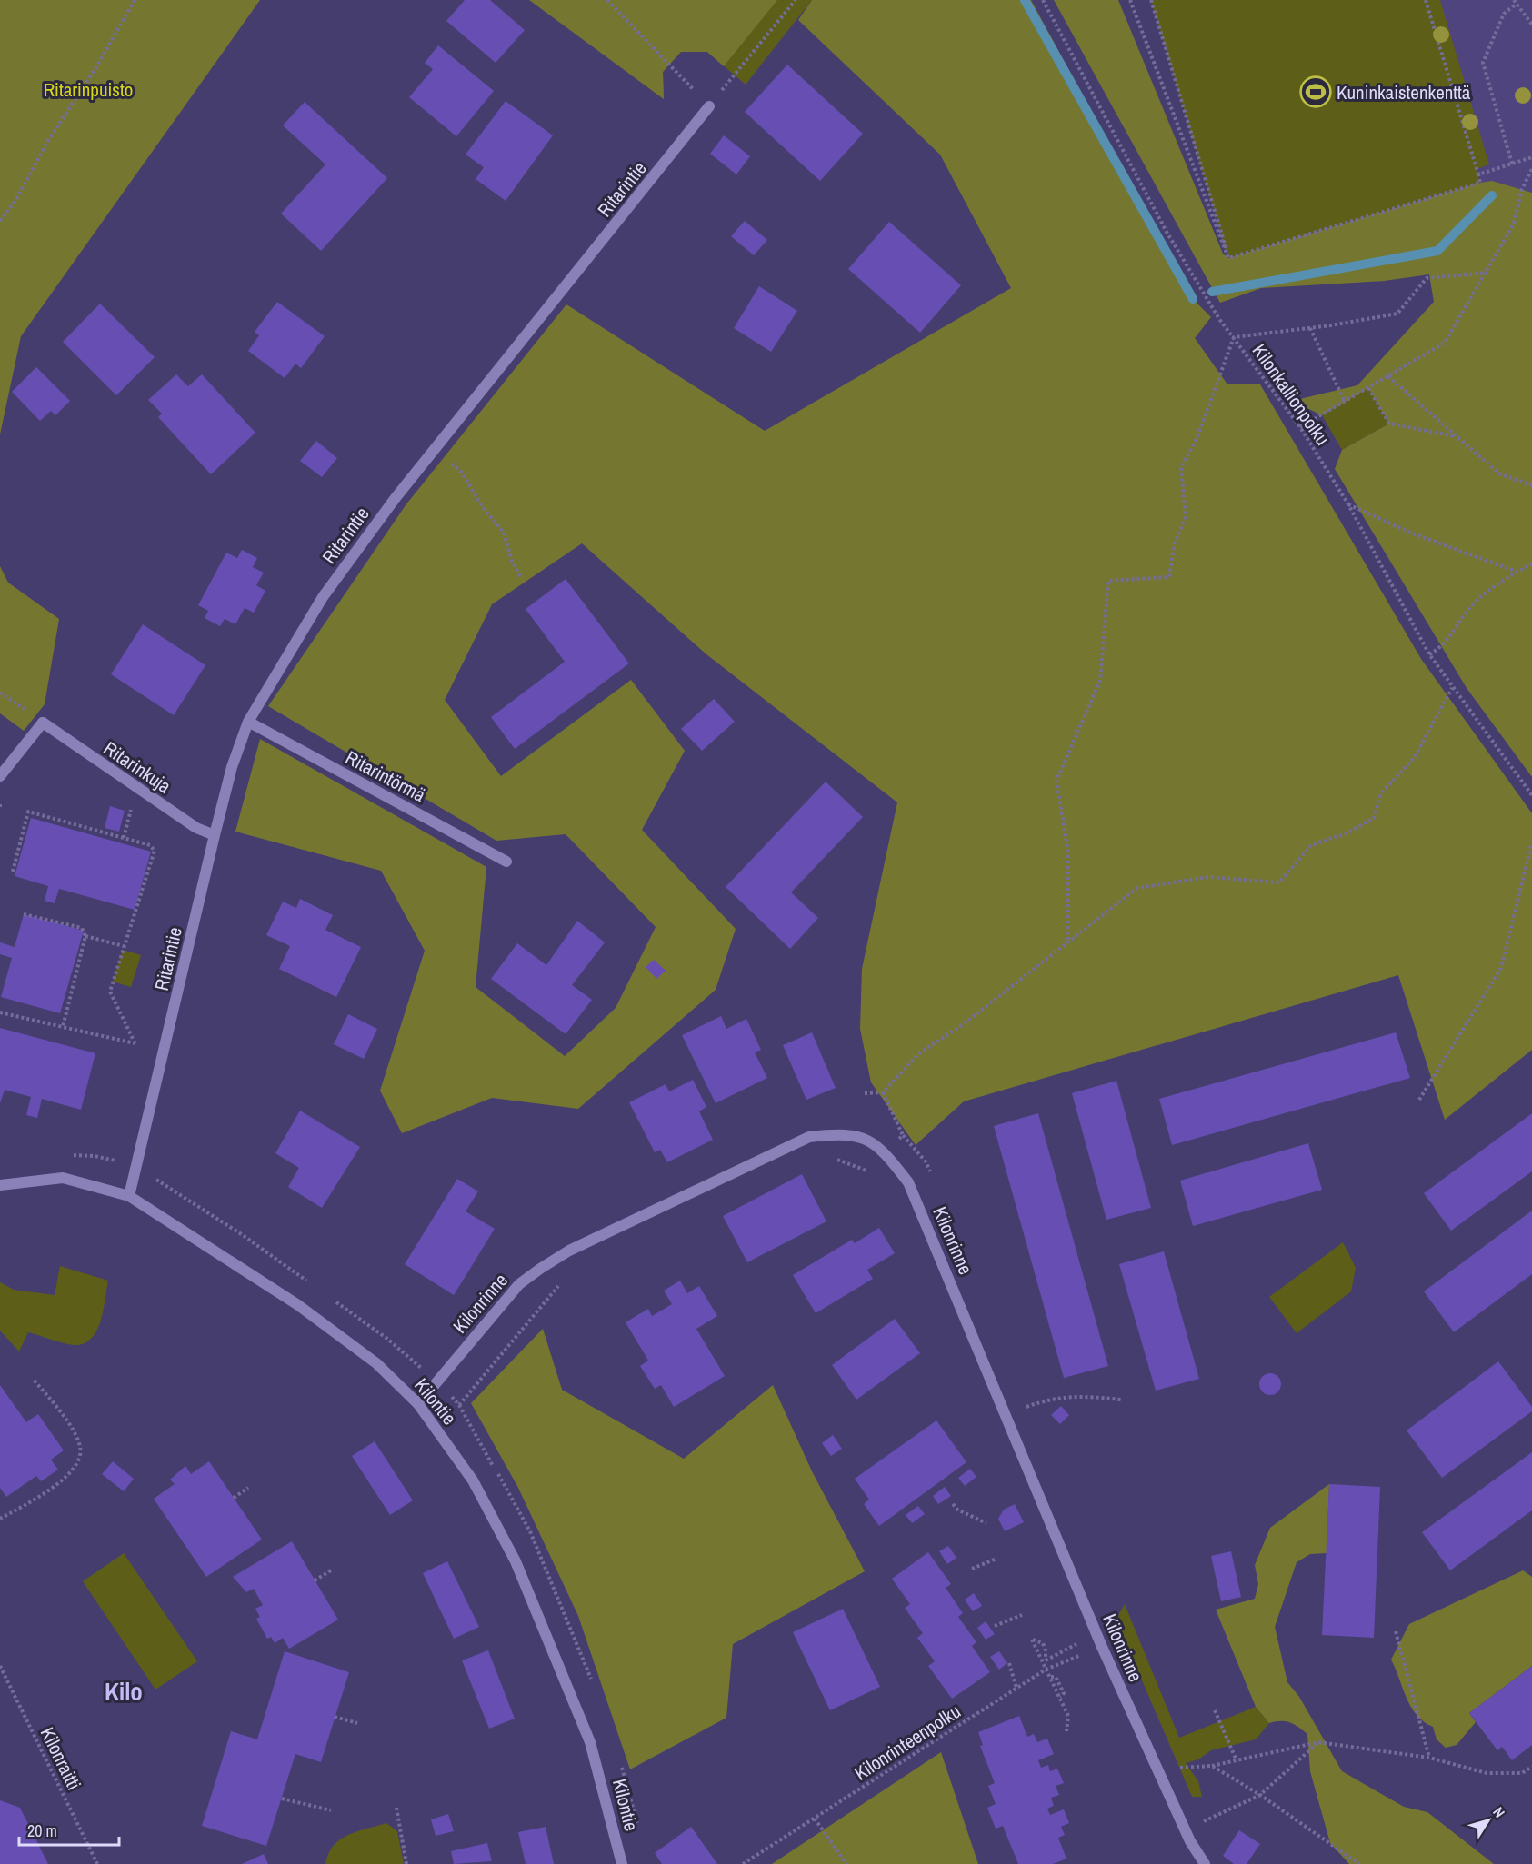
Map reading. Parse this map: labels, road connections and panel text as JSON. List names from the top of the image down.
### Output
{
  "streets": {
    "street": [
      "Ritarintie",
      "Ritarinkuja",
      "Ritarintörmä",
      "Kilonrinne",
      "Kilontie"
    ],
    "path": ["Kilonkallionpolku", "Kilonrinteenpolku", "Kilonraitti"]
  },
  "crossings": [
    ["Ritarintie", "Ritarinkuja"],
    ["Ritarintie", "Ritarintörmä"],
    ["Ritarintie", "Kilontie"],
    ["Kilonrinne", "Kilontie"]
  ],
  "districts": ["Kilo"],
  "parks": ["Ritarinpuisto"],
  "places": {
    "sports": ["Kuninkaistenkenttä"]
  },
  "scale_bar": "20 m",
  "north": "top right"
}
